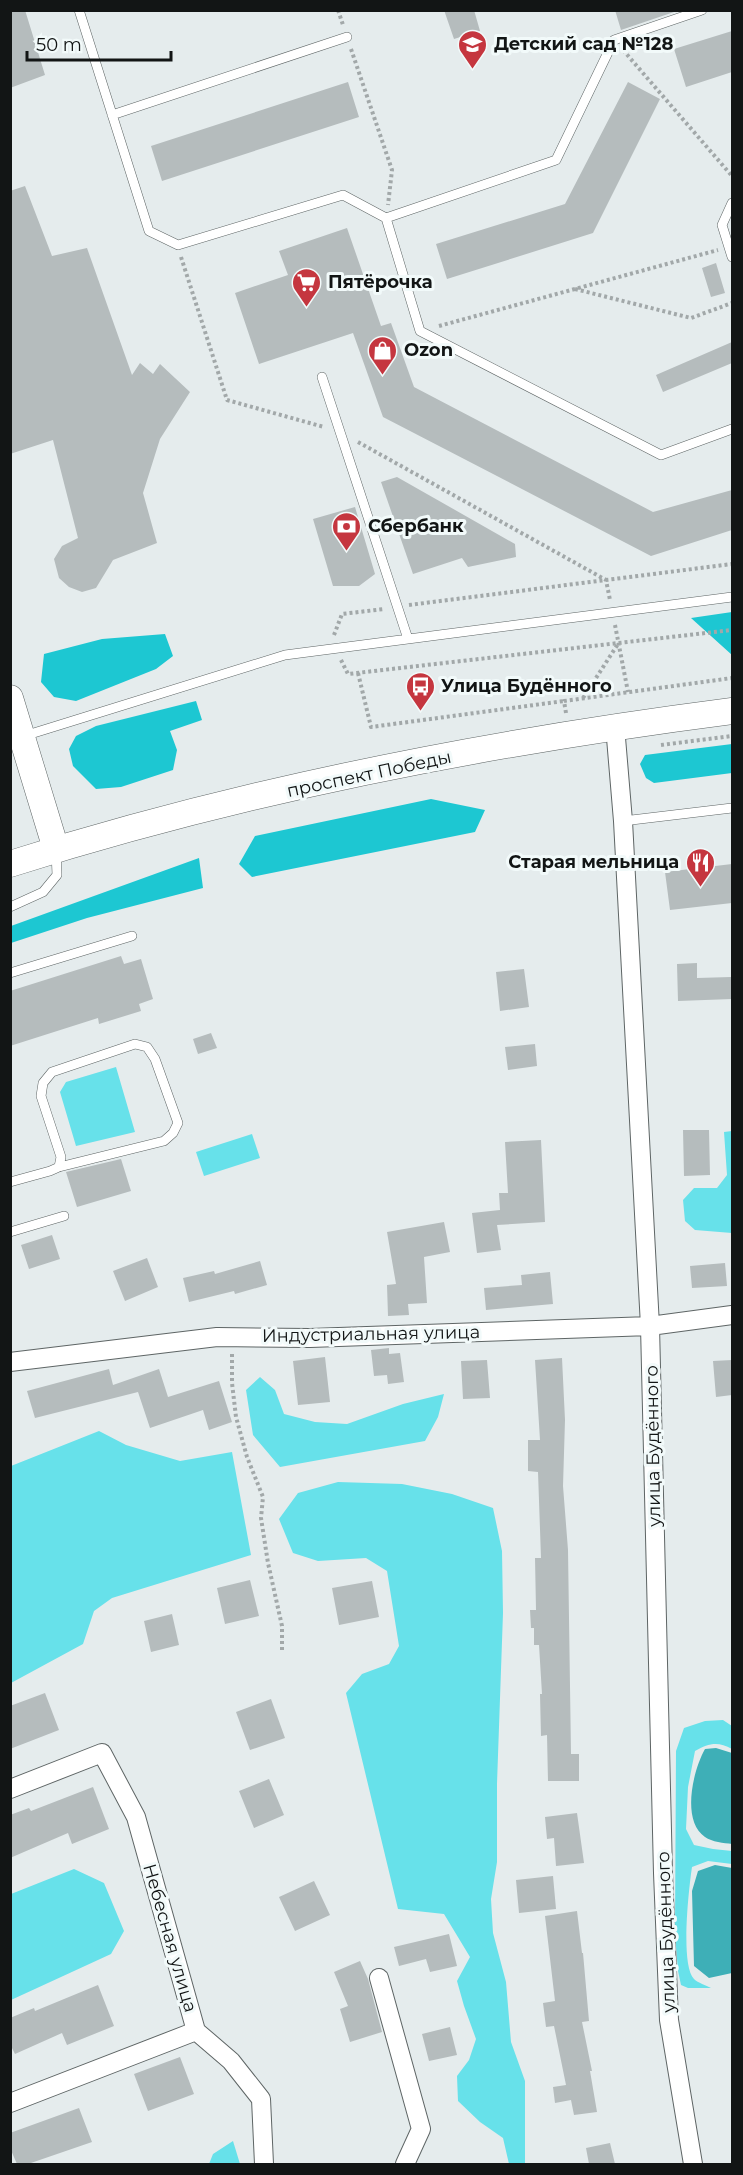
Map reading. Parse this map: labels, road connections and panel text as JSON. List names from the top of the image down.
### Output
{
  "streets": {
    "main road": ["проспект Победы"],
    "street": ["Индустриальная улица", "улица Будённого", "Небесная улица"]
  },
  "crossings": [
    ["проспект Победы", "улица Будённого"],
    ["Индустриальная улица", "улица Будённого"]
  ],
  "places": {
    "school or university": ["Детский сад №128"],
    "supermarket": ["Пятёрочка"],
    "shop": ["Ozon"],
    "bank": ["Сбербанк"],
    "bus stop": ["Улица Будённого"],
    "restaurant": ["Старая мельница"]
  },
  "scale_bar": "50 m"
}
